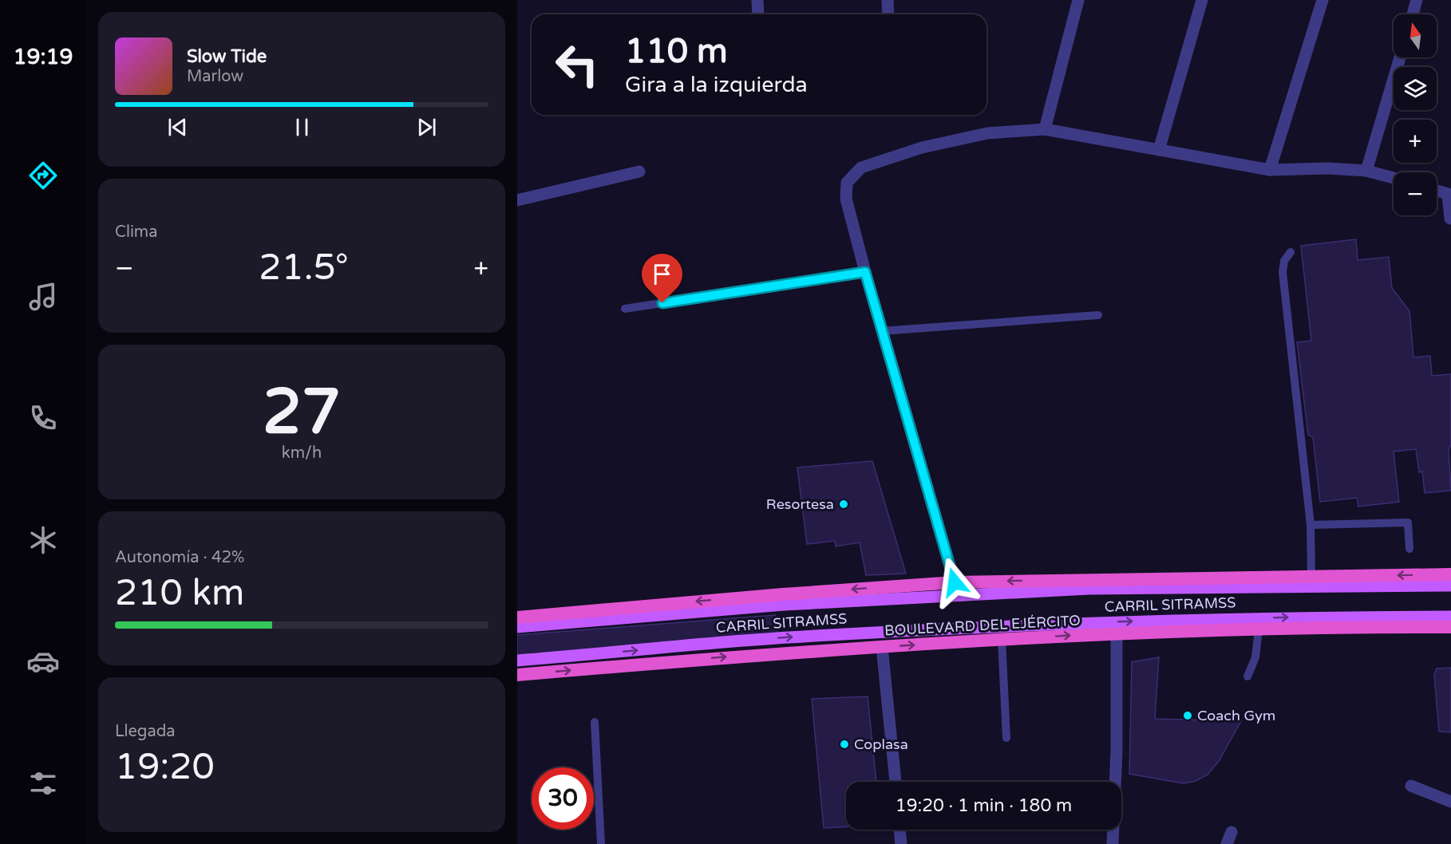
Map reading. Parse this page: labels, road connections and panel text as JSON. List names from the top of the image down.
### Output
{
  "streets": {
    "highway": ["BOULEVARD DEL EJÉRCITO"],
    "main road": ["CARRIL SITRAMSS"]
  },
  "places": ["Resortesa", "Coach Gym", "Coplasa"],
  "north": "top",
  "page": {
    "tabs": "19:19",
    "map_buttons": ["+", "−"],
    "turn": ["110 m", "Gira a la izquierda"],
    "song": ["Slow Tide", "Marlow"],
    "tile": [
      "Clima",
      ["27", "km/h"],
      ["Autonomía · 42%", "210 km"],
      ["Llegada", "19:20"]
    ],
    "heat": ["−", "21.5°", "+"],
    "limit": "30",
    "trip": "19:20 · 1 min · 180 m"
  }
}
